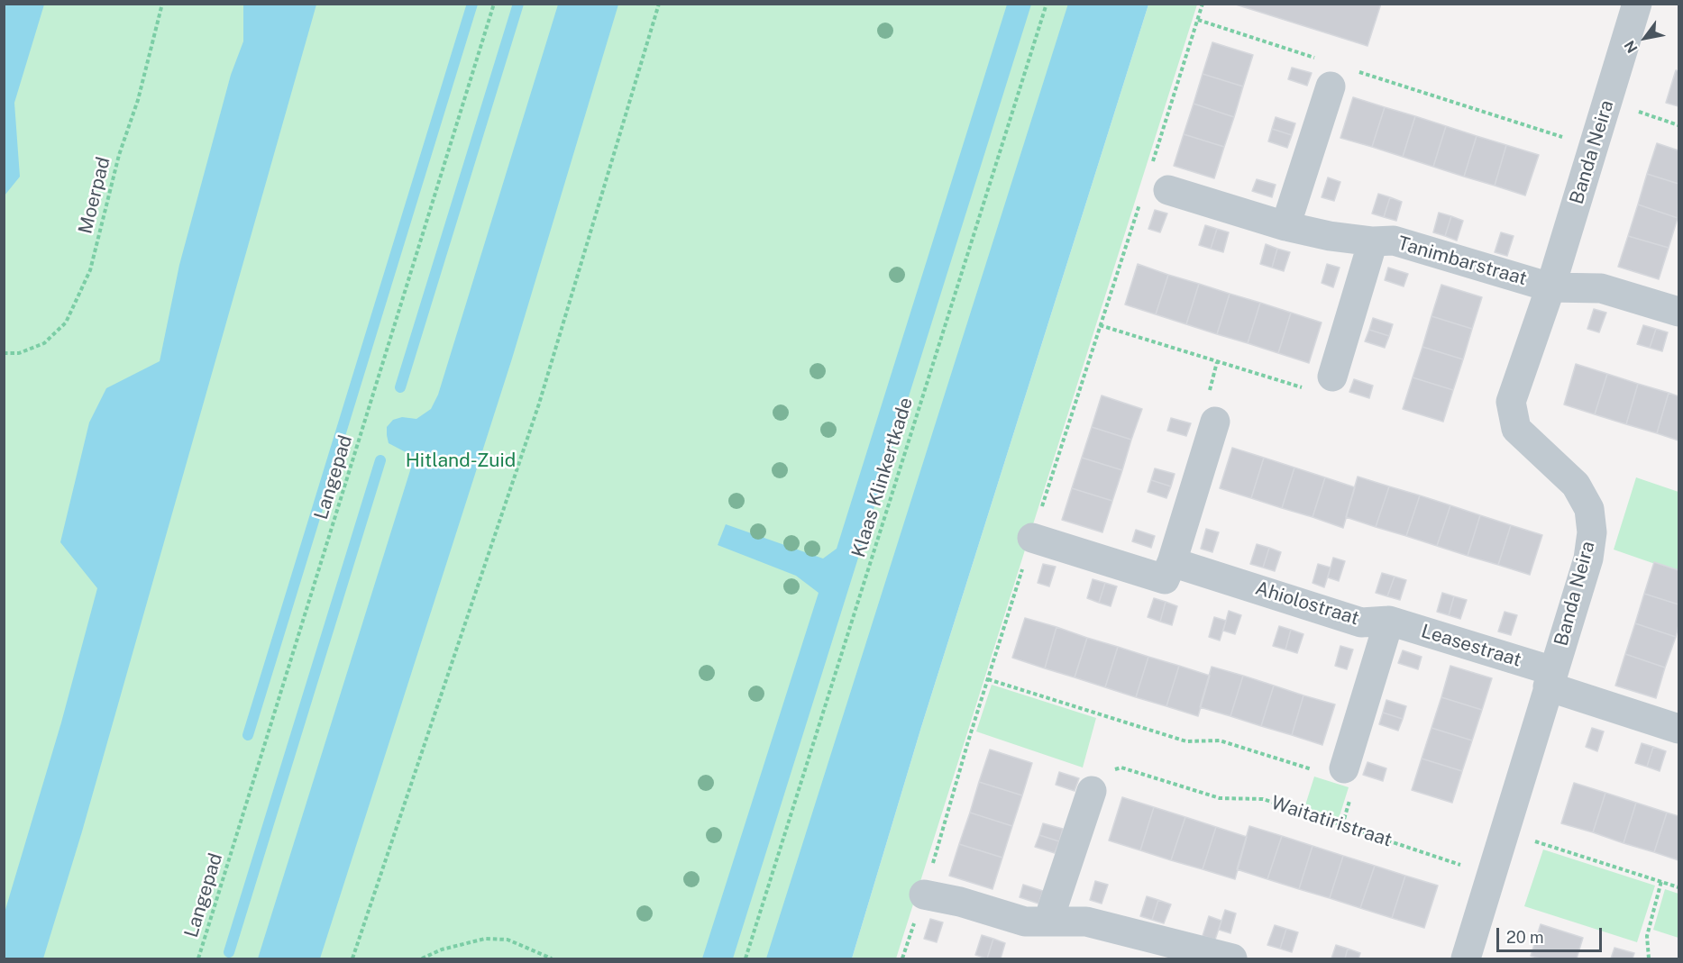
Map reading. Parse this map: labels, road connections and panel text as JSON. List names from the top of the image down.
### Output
{
  "streets": {
    "street": [
      "Banda Neira",
      "Tanimbarstraat",
      "Ahiolostraat",
      "Leasestraat"
    ],
    "path": [
      "Moerpad",
      "Langepad",
      "Klaas Klinkertkade",
      "Waitatiristraat"
    ]
  },
  "crossings": [
    ["Banda Neira", "Tanimbarstraat"],
    ["Banda Neira", "Leasestraat"],
    ["Banda Neira", "Waitatiristraat"],
    ["Ahiolostraat", "Leasestraat"]
  ],
  "parks": ["Hitland-Zuid"],
  "scale_bar": "20 m",
  "north": "bottom left"
}
